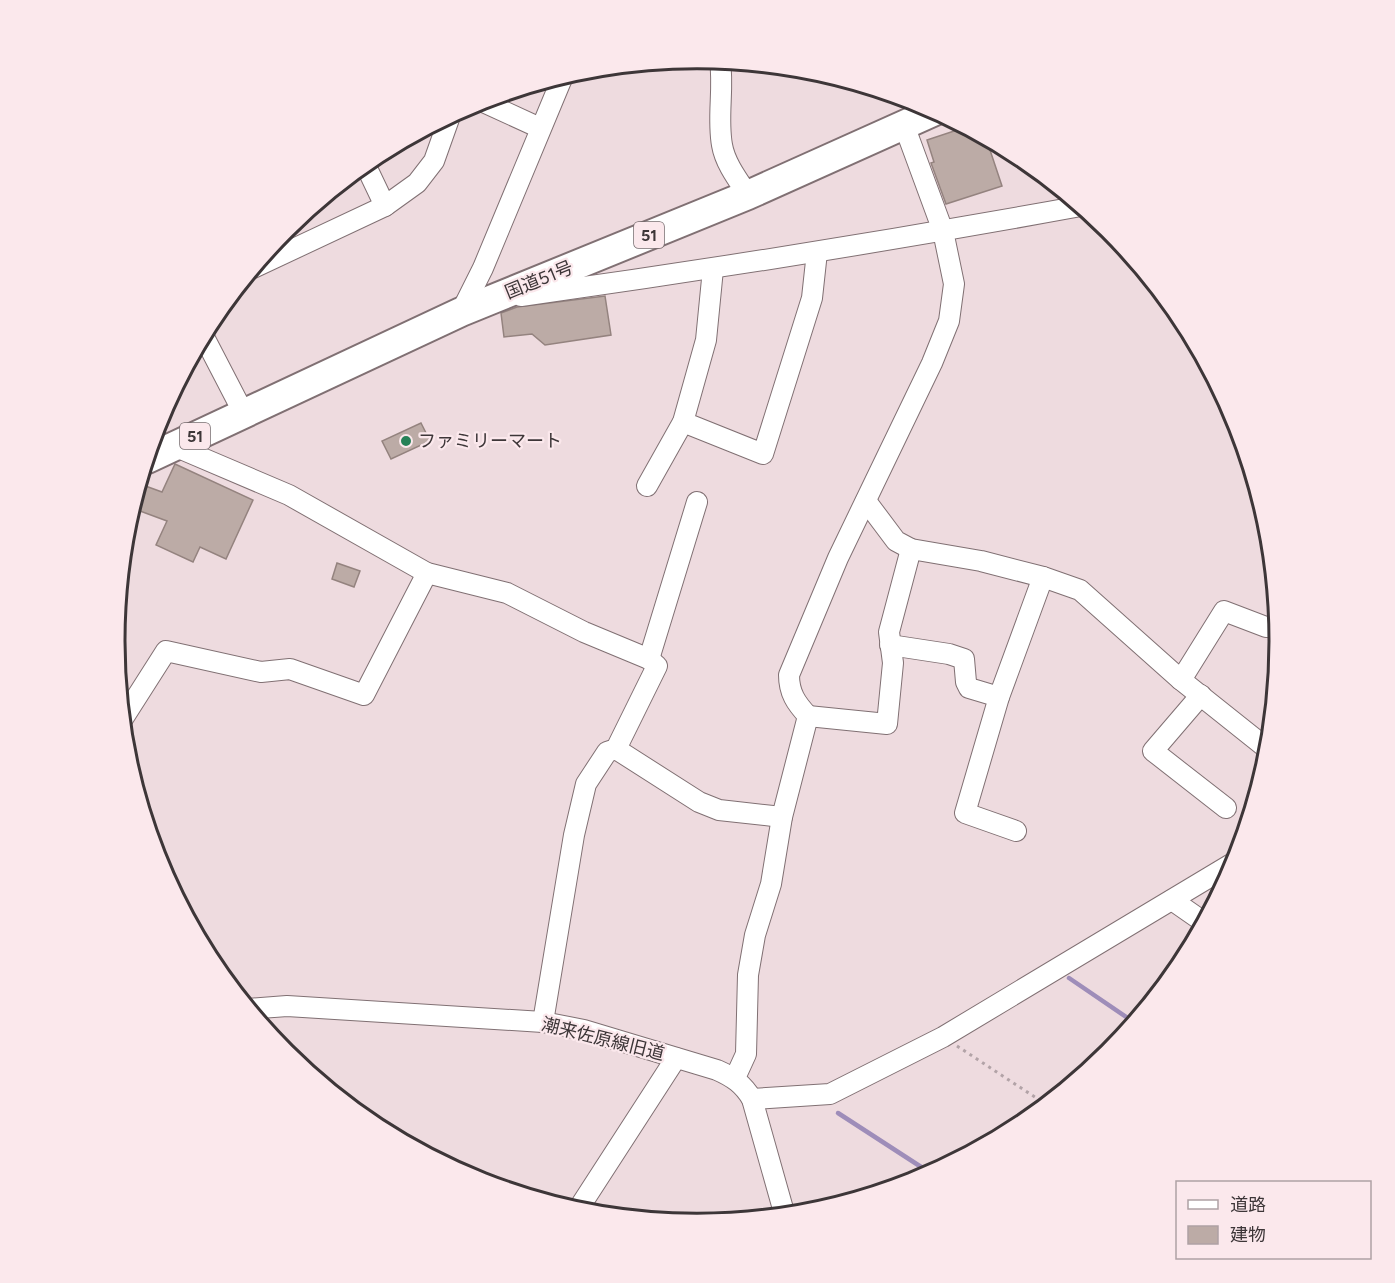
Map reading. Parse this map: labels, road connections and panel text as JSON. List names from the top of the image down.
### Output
{
  "streets": {
    "highway": ["51", "国道51号"],
    "street": ["潮来佐原線旧道"]
  },
  "places": ["ファミリーマート"],
  "legend": ["道路", "建物"]
}
